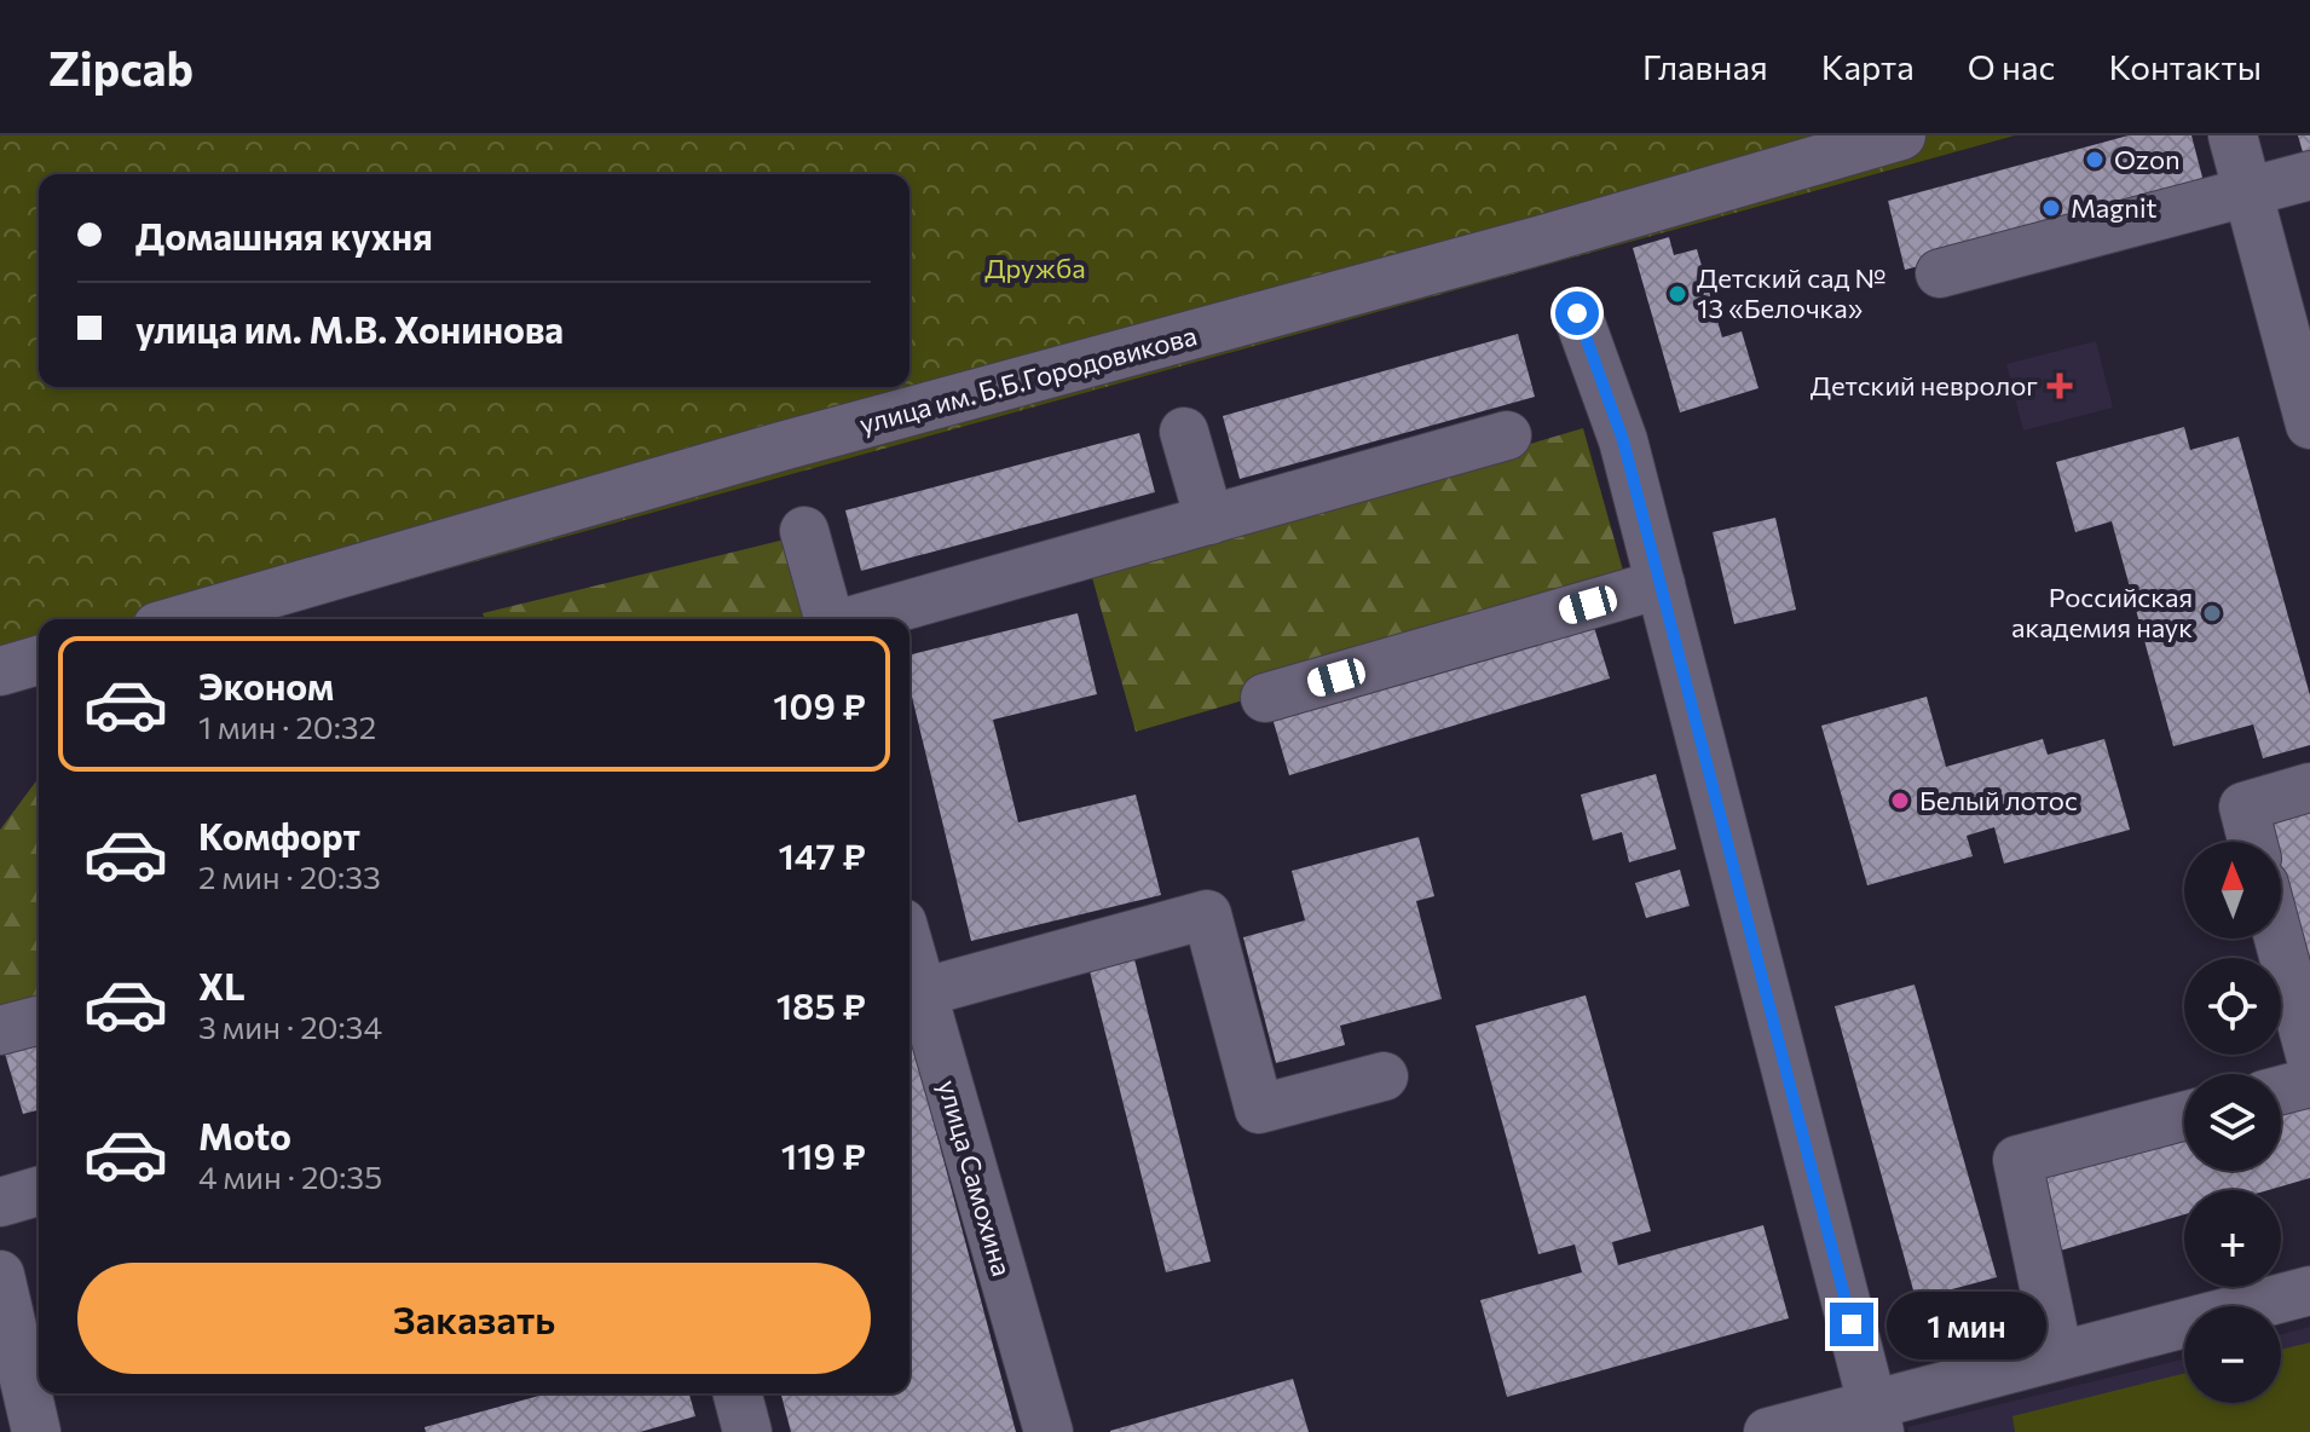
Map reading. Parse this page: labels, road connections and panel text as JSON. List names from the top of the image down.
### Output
{
  "streets": {
    "street": ["улица им. Б.Б.Городовикова", "улица Самохина"]
  },
  "parks": ["Дружба"],
  "places": {
    "other": [
      "Ozon",
      "Magnit",
      "Детский сад № 13 «Белочка»",
      "Российская академия наук",
      "Белый лотос"
    ],
    "health": ["Детский невролог"]
  },
  "north": "top",
  "page": {
    "header": "Zipcab",
    "nav": [
      "Главная",
      "Карта",
      "О нас",
      "Контакты"
    ],
    "banner": ["Домашняя кухня", "улица им. М.В. Хонинова"],
    "list": [
      {
        "name": "Эконом",
        "note": "1 мин · 20:32",
        "value": "109 ₽"
      },
      {
        "name": "Комфорт",
        "note": "2 мин · 20:33",
        "value": "147 ₽"
      },
      {
        "name": "XL",
        "note": "3 мин · 20:34",
        "value": "185 ₽"
      },
      {
        "name": "Moto",
        "note": "4 мин · 20:35",
        "value": "119 ₽"
      }
    ],
    "map_buttons": ["+", "−"],
    "buttons": "Заказать",
    "bubble": "1 мин"
  }
}
